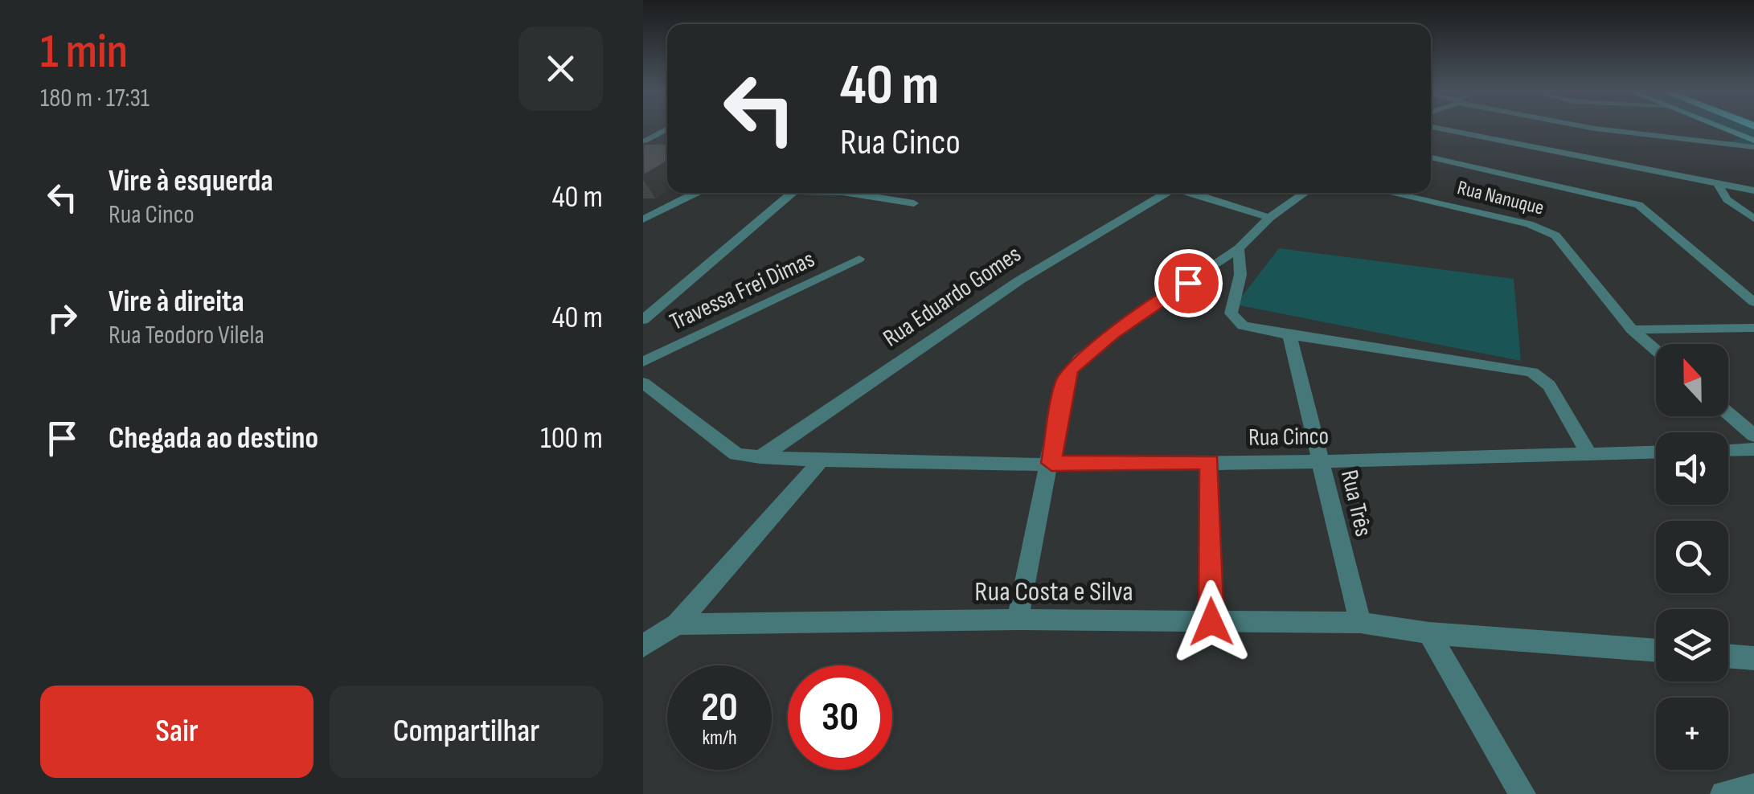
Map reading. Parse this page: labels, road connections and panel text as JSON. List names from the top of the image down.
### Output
{
  "streets": {
    "street": [
      "Rua Nanuque",
      "Travessa Frei Dimas",
      "Rua Eduardo Gomes",
      "Rua Cinco",
      "Rua Três",
      "Rua Costa e Silva"
    ]
  },
  "crossings": [
    ["Rua Eduardo Gomes", "Rua Cinco"],
    ["Rua Cinco", "Rua Três"],
    ["Rua Três", "Rua Costa e Silva"]
  ],
  "north": "top",
  "page": {
    "heading": ["1 min", "180 m · 17:31"],
    "turn": ["40 m", "Rua Cinco"],
    "list": [
      {
        "name": "Vire à esquerda",
        "note": "Rua Cinco",
        "value": "40 m"
      },
      {
        "name": "Vire à direita",
        "note": "Rua Teodoro Vilela",
        "value": "40 m"
      },
      {
        "name": "Chegada ao destino",
        "value": "100 m"
      }
    ],
    "map_buttons": "+",
    "speed": "20 km/h",
    "limit": "30",
    "buttons": ["Sair", "Compartilhar"]
  }
}
